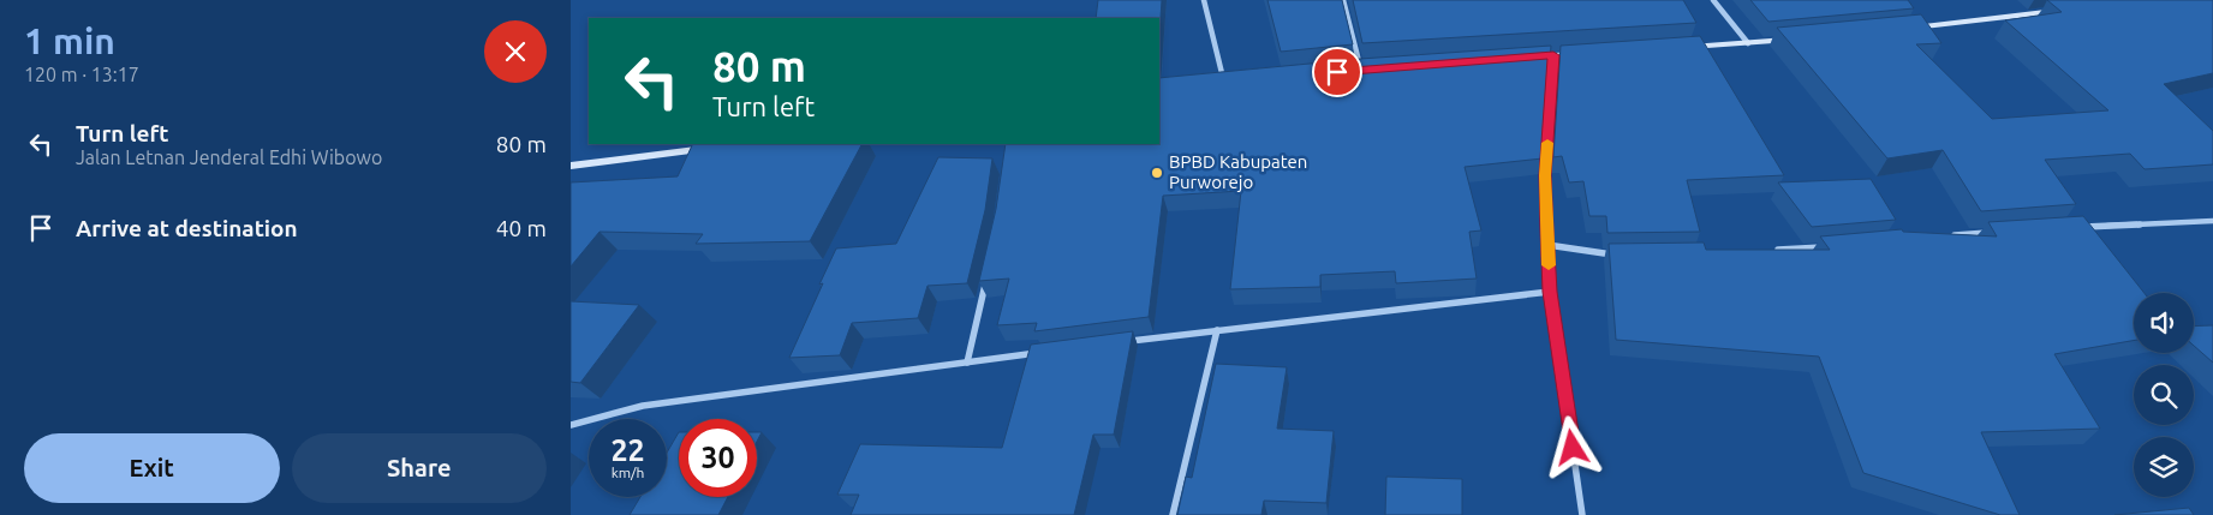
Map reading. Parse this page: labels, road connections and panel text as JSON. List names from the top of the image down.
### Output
{
  "places": ["BPBD Kabupaten Purworejo"],
  "page": {
    "heading": ["1 min", "120 m · 13:17"],
    "turn": ["80 m", "Turn left"],
    "list": [
      {
        "name": "Turn left",
        "note": "Jalan Letnan Jenderal Edhi Wibowo",
        "value": "80 m"
      },
      {
        "name": "Arrive at destination",
        "value": "40 m"
      }
    ],
    "speed": "22 km/h",
    "limit": "30",
    "buttons": ["Exit", "Share"]
  }
}
